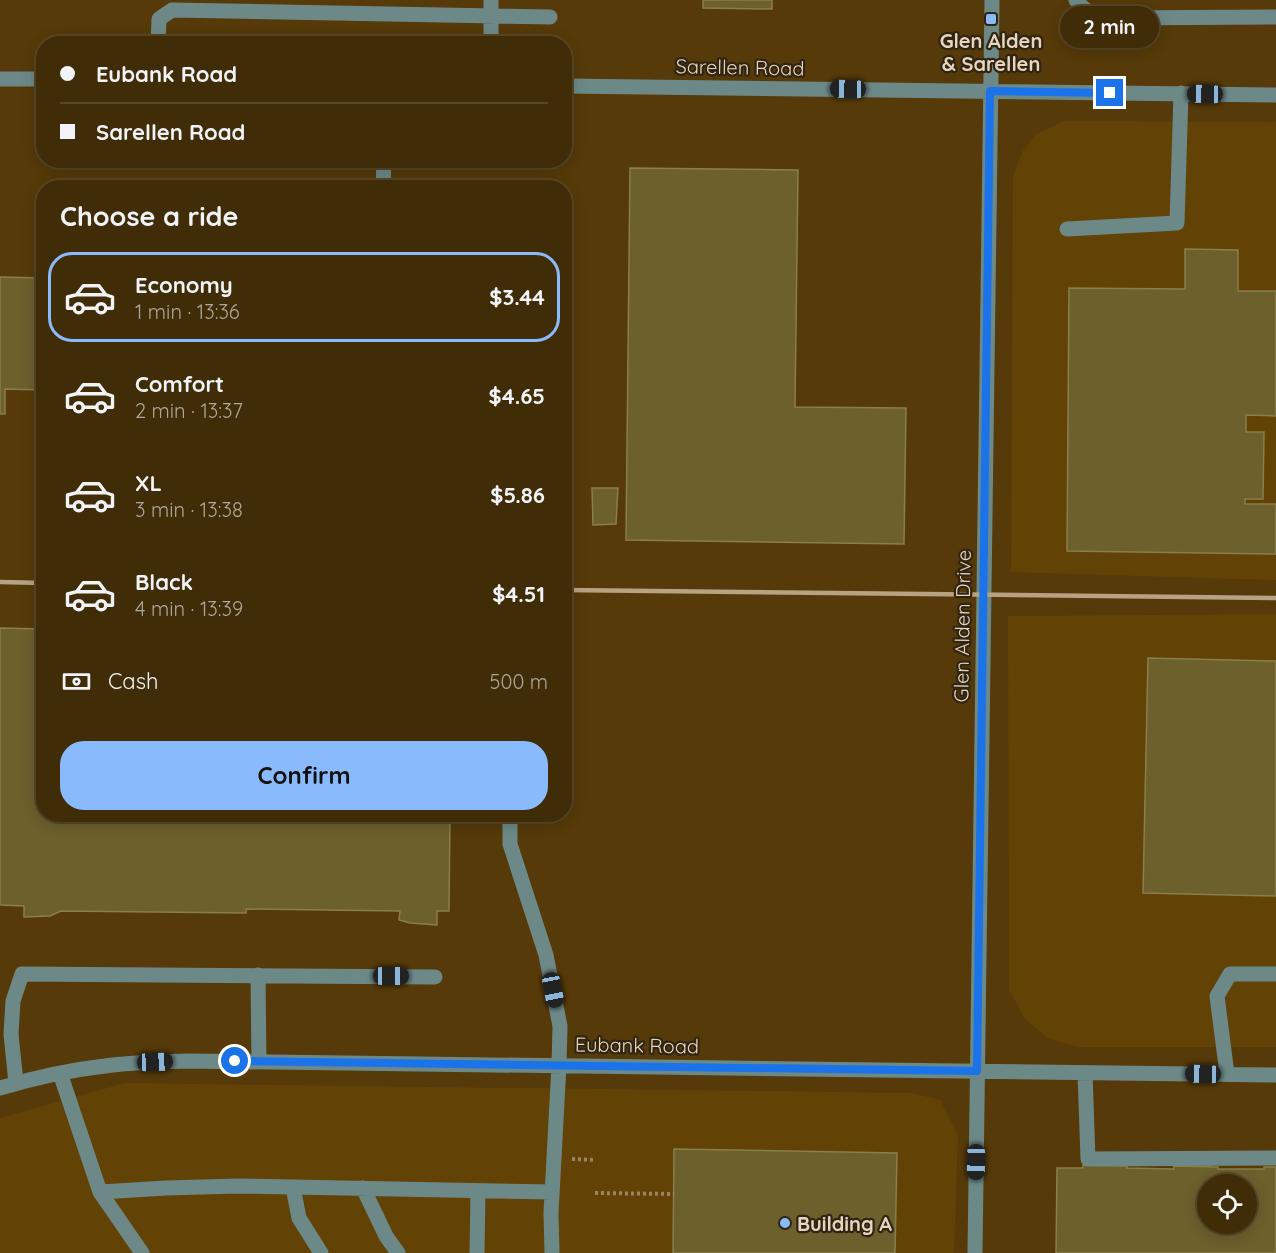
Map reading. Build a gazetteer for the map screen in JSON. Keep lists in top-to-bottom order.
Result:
{
  "streets": {
    "street": ["Sarellen Road", "Glen Alden Drive", "Eubank Road"]
  },
  "crossings": [
    ["Sarellen Road", "Glen Alden Drive"],
    ["Glen Alden Drive", "Eubank Road"]
  ],
  "places": {
    "transit": ["Glen Alden & Sarellen"],
    "other": ["Building A"]
  },
  "page": {
    "bubble": "2 min",
    "banner": ["Eubank Road", "Sarellen Road"],
    "heading": "Choose a ride",
    "list": [
      {
        "name": "Economy",
        "note": "1 min · 13:36",
        "value": "$3.44"
      },
      {
        "name": "Comfort",
        "note": "2 min · 13:37",
        "value": "$4.65"
      },
      {
        "name": "XL",
        "note": "3 min · 13:38",
        "value": "$5.86"
      },
      {
        "name": "Black",
        "note": "4 min · 13:39",
        "value": "$4.51"
      }
    ],
    "pay": ["Cash", "500 m"],
    "buttons": "Confirm"
  }
}
